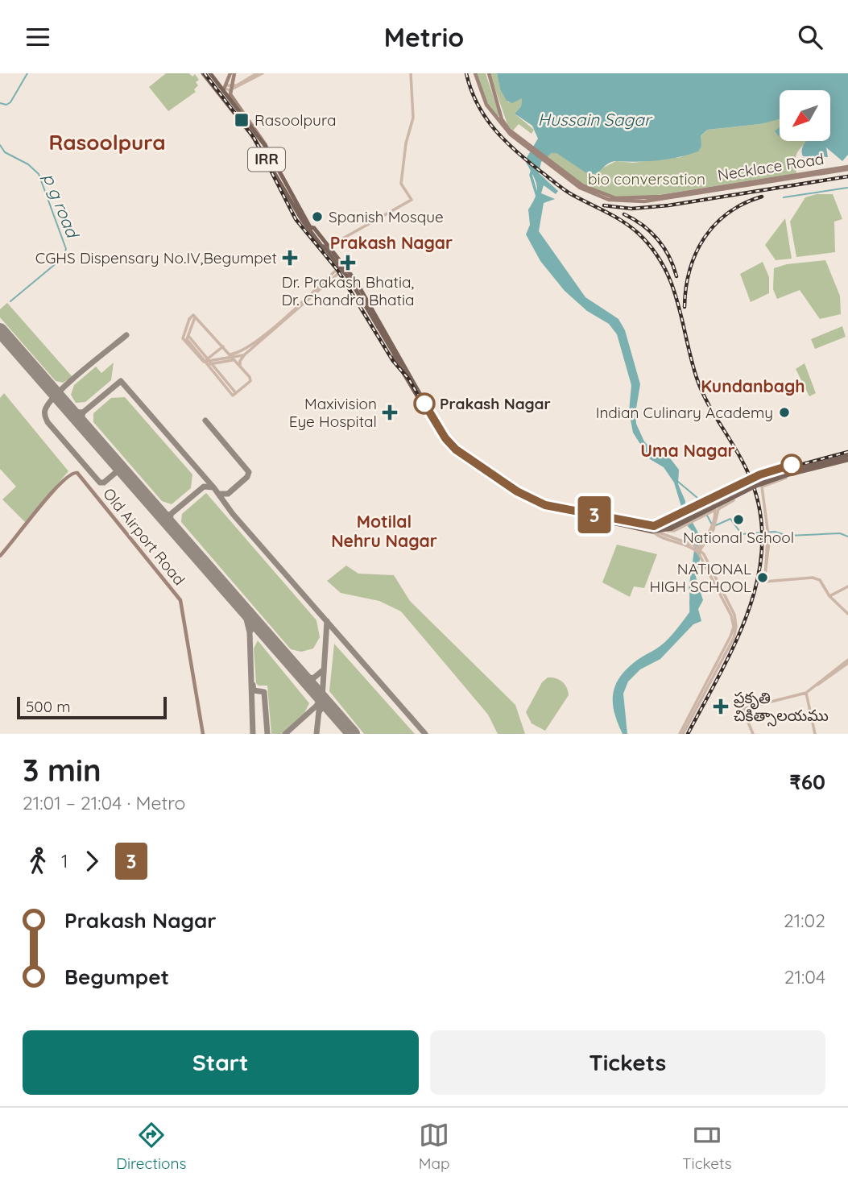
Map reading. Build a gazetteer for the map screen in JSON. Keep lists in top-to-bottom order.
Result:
{
  "streets": {
    "main road": ["IRR", "Necklace Road", "Old Airport Road"]
  },
  "districts": [
    "Rasoolpura",
    "Prakash Nagar",
    "Kundanbagh",
    "Uma Nagar",
    "Motilal Nehru Nagar"
  ],
  "water": ["Hussain Sagar", "p g road"],
  "parks": ["bio conversation"],
  "places": {
    "transit": ["Rasoolpura"],
    "other": [
      "Spanish Mosque",
      "Prakash Nagar",
      "Indian Culinary Academy",
      "National School",
      "NATIONAL HIGH SCHOOL"
    ],
    "health": [
      "CGHS Dispensary No.IV,Begumpet",
      "Dr. Prakash Bhatia, Dr. Chandra Bhatia",
      "Maxivision Eye Hospital",
      "ప్రకృతి చికిత్సాలయము"
    ]
  },
  "lines": ["metro line 3"],
  "scale_bar": "500 m",
  "north": "bottom left",
  "page": {
    "header": "Metrio",
    "on_map": "3",
    "scale": "500 m",
    "heading": ["3 min", "21:01 – 21:04 · Metro", "₹60"],
    "legs": ["1", "3"],
    "list": [
      {
        "name": "Prakash Nagar",
        "value": "21:02"
      },
      {
        "name": "Begumpet",
        "value": "21:04"
      }
    ],
    "buttons": ["Start", "Tickets"],
    "tabs": ["Directions", "Map", "Tickets"]
  }
}
